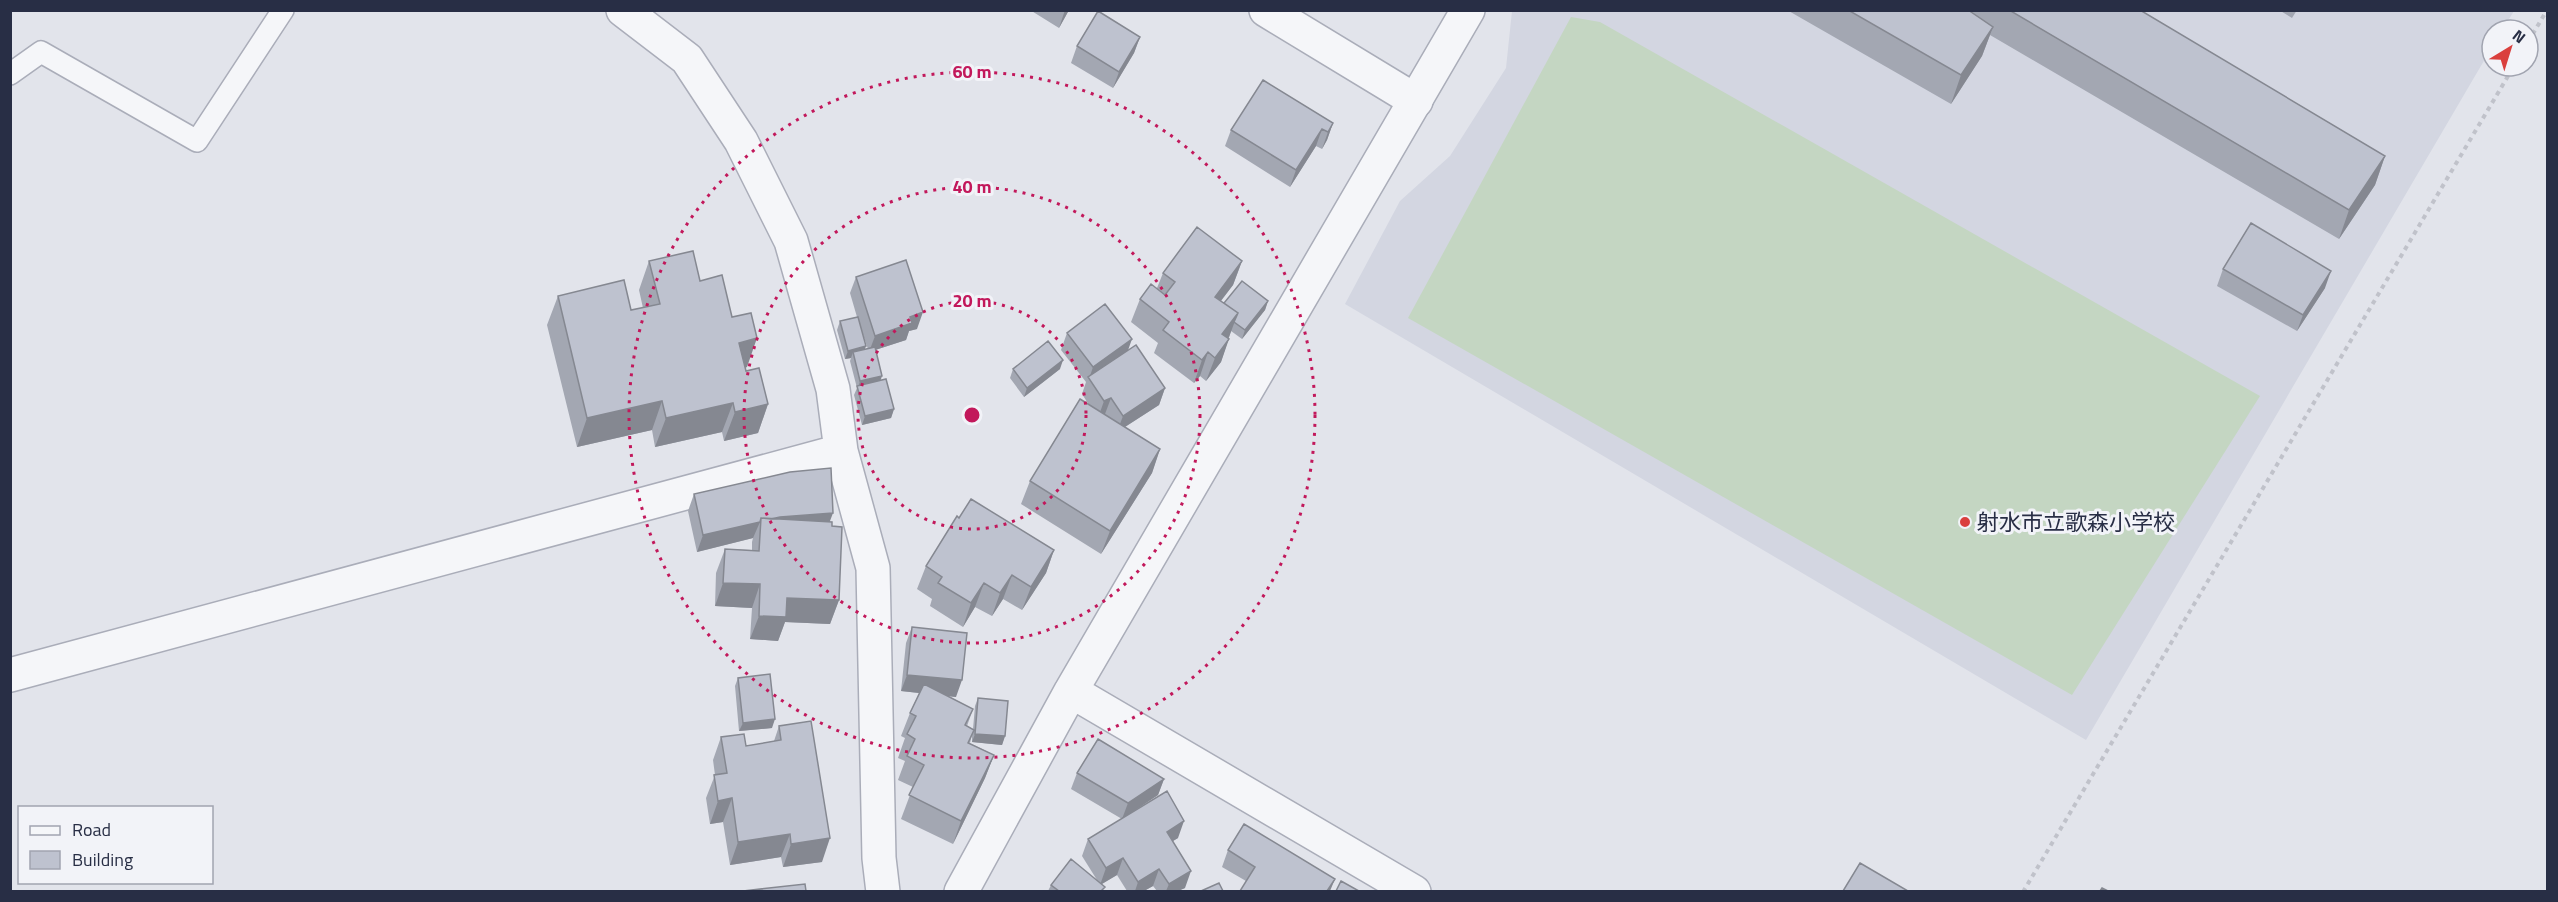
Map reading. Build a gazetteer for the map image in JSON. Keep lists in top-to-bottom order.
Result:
{
  "places": ["射水市立歌森小学校"],
  "legend": ["Road", "Building"],
  "north": "top right",
  "rings": ["60 m", "40 m", "20 m"]
}
